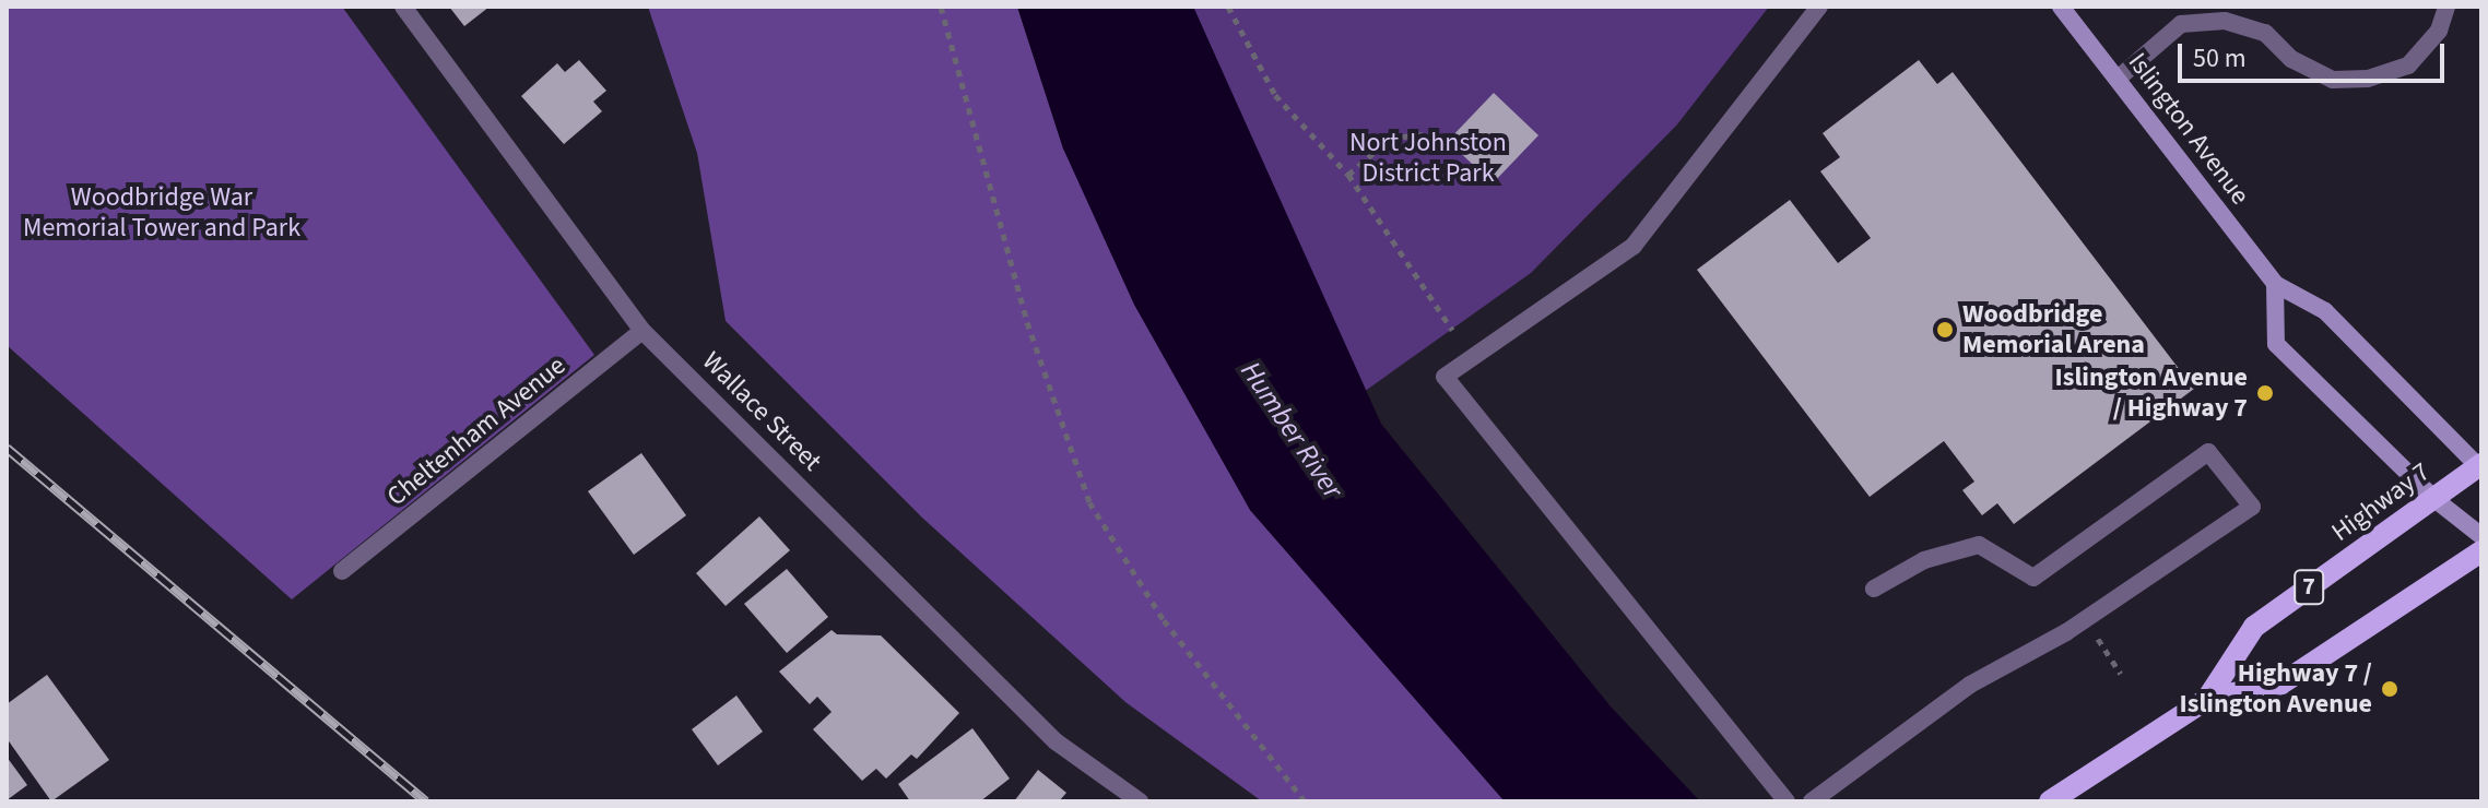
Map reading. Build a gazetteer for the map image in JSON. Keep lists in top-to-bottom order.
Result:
{
  "streets": {
    "main road": ["Islington Avenue", "Highway 7", "7"],
    "street": ["Wallace Street", "Cheltenham Avenue"]
  },
  "crossings": [
    ["Islington Avenue", "Highway 7"],
    ["Wallace Street", "Cheltenham Avenue"]
  ],
  "water": ["Humber River"],
  "parks": ["Nort Johnston District Park", "Woodbridge War Memorial Tower and Park"],
  "places": ["Woodbridge Memorial Arena", "Islington Avenue / Highway 7", "Highway 7 / Islington Avenue"],
  "scale_bar": "50 m"
}
